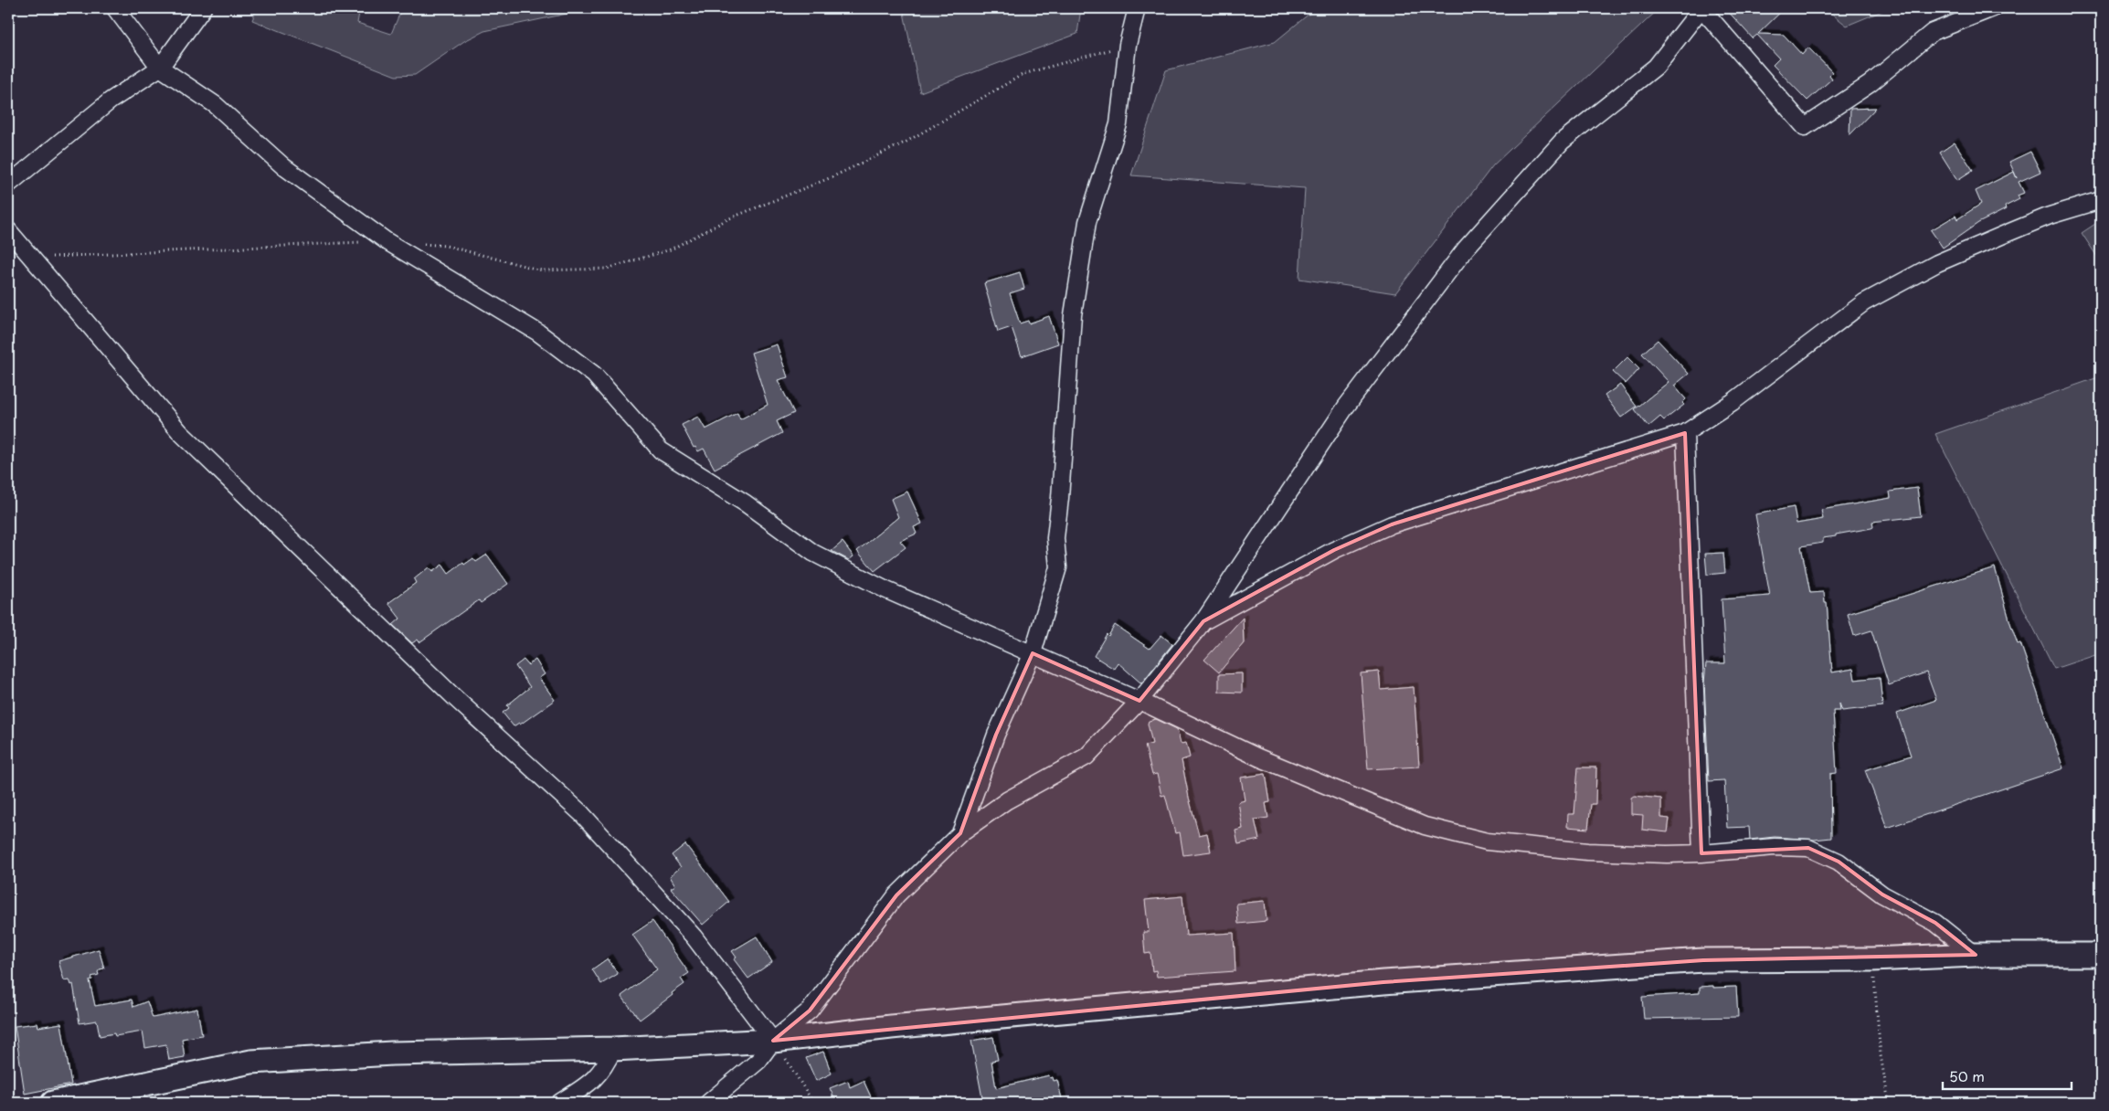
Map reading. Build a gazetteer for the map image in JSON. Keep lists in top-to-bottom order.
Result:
{
  "scale_bar": "50 m"
}
